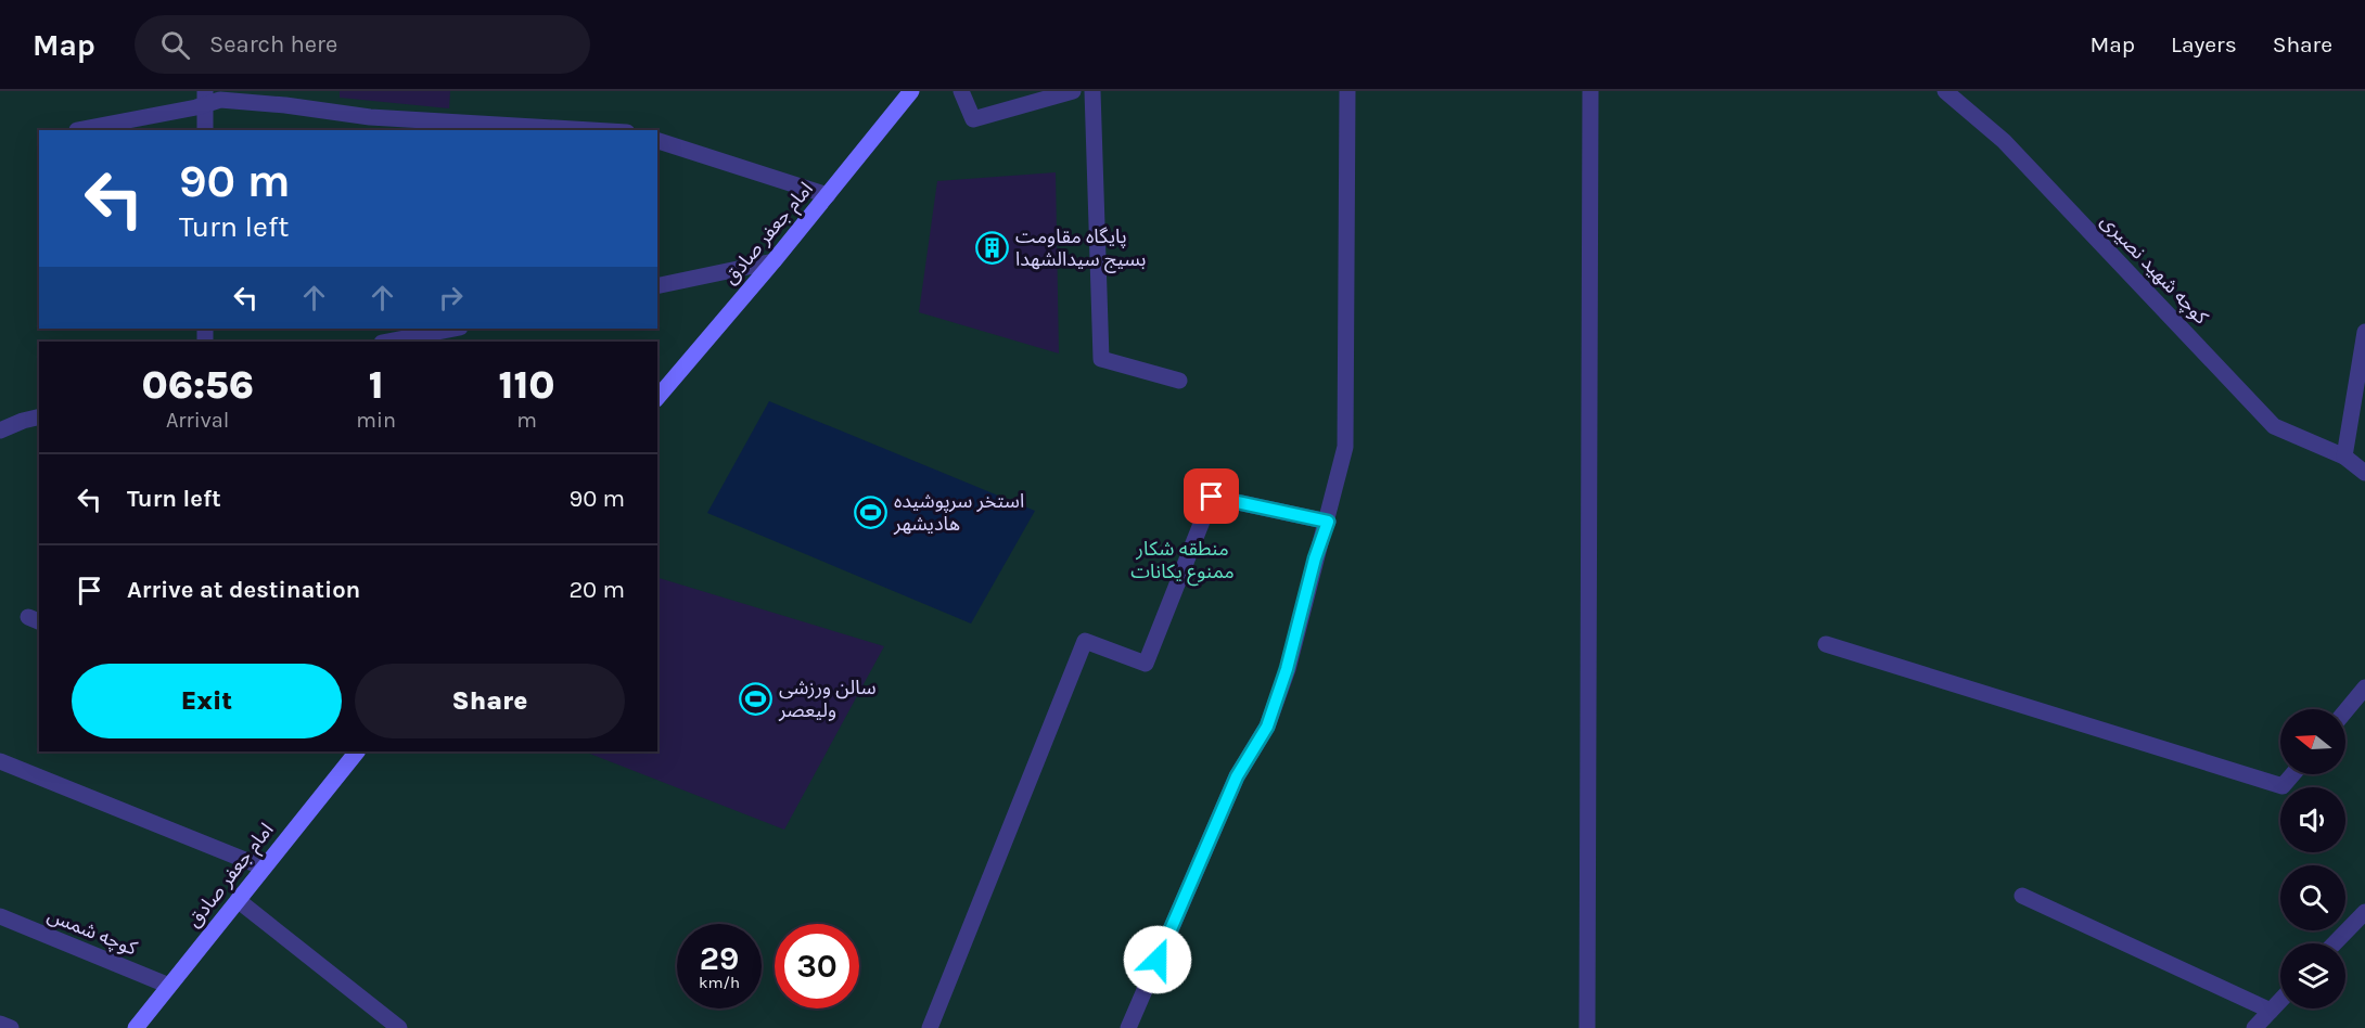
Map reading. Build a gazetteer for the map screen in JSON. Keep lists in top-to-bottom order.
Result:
{
  "streets": {
    "main road": ["امام جعفر صادق"],
    "street": ["کوچه شهید نصیری", "کوچه شمس"]
  },
  "crossings": [
    ["امام جعفر صادق", "کوچه شمس"]
  ],
  "parks": ["منطقه شکار ممنوع یکانات"],
  "places": {
    "building": ["پایگاه مقاومت بسیج سیدالشهدا"],
    "sports": ["استخر سرپوشیده هادیشهر", "سالن ورزشی ولیعصر"]
  },
  "north": "left",
  "page": {
    "header": "Map",
    "search": "Search here",
    "nav": ["Map", "Layers", "Share"],
    "turn": ["90 m", "Turn left"],
    "eta": [
      "06:56",
      "Arrival",
      "1",
      "min",
      "110",
      "m"
    ],
    "list": [
      {
        "name": "Turn left",
        "value": "90 m"
      },
      {
        "name": "Arrive at destination",
        "value": "20 m"
      }
    ],
    "buttons": ["Exit", "Share"],
    "speed": "29 km/h",
    "limit": "30"
  }
}
